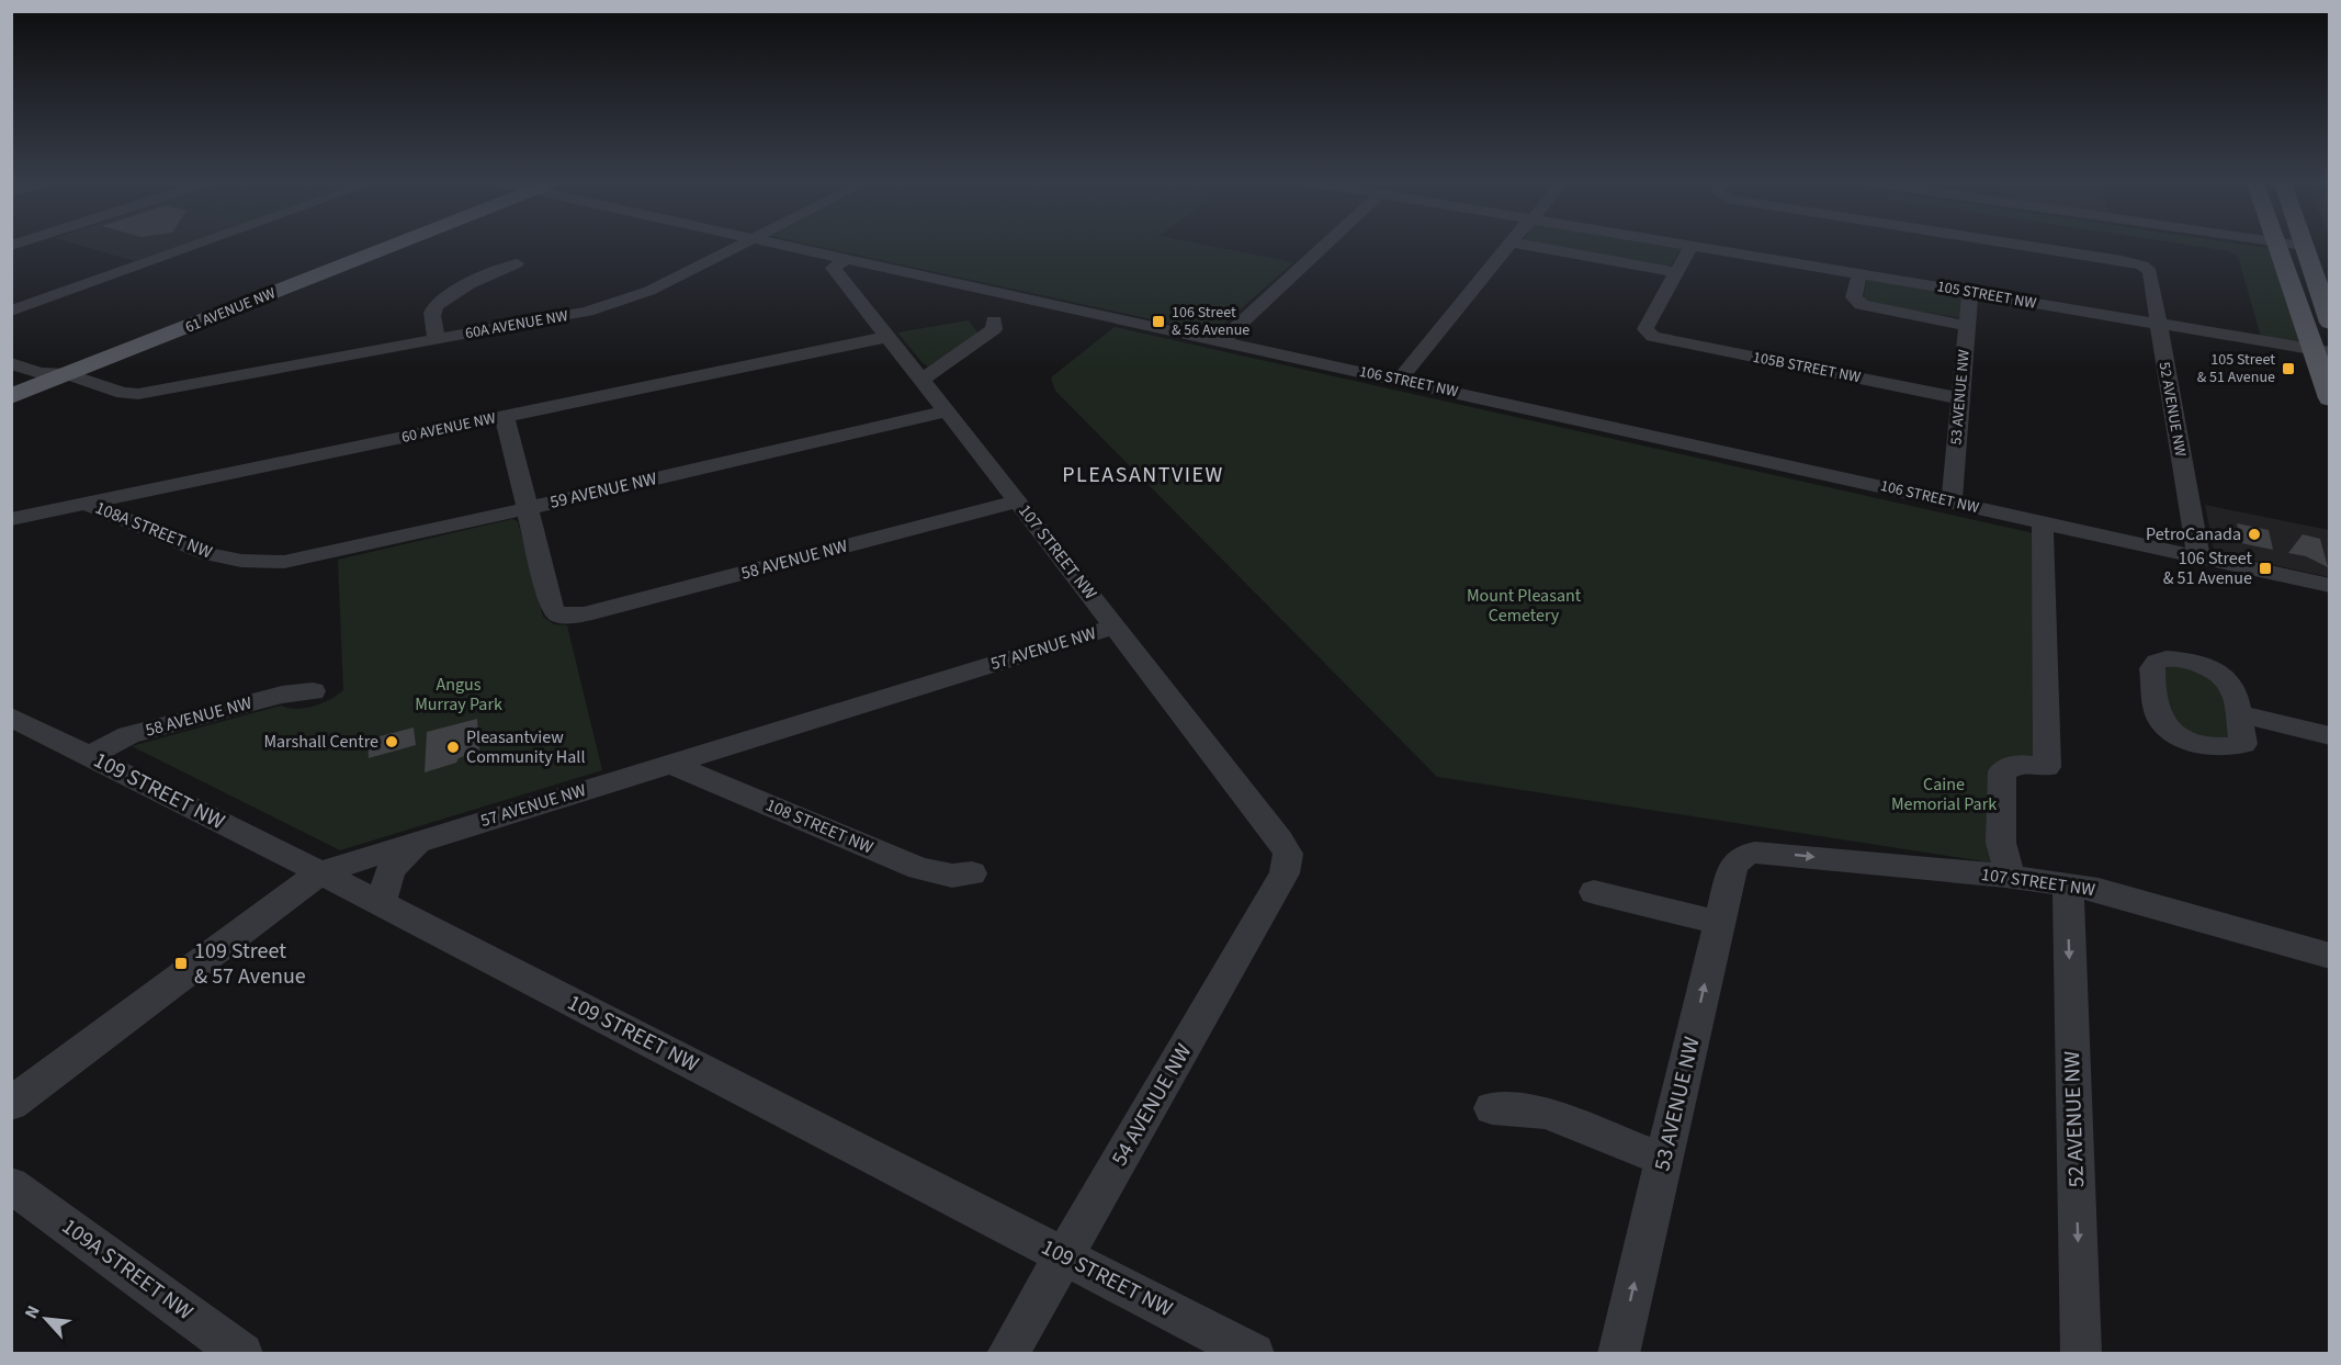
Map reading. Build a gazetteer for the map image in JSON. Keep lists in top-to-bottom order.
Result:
{
  "streets": {
    "main road": ["61 AVENUE NW"],
    "street": [
      "105 STREET NW",
      "60A AVENUE NW",
      "105B STREET NW",
      "106 STREET NW",
      "53 AVENUE NW",
      "52 AVENUE NW",
      "60 AVENUE NW",
      "59 AVENUE NW",
      "108A STREET NW",
      "107 STREET NW",
      "58 AVENUE NW",
      "57 AVENUE NW",
      "109 STREET NW",
      "108 STREET NW",
      "54 AVENUE NW",
      "109A STREET NW"
    ]
  },
  "crossings": [
    ["105 STREET NW", "53 AVENUE NW"],
    ["105 STREET NW", "52 AVENUE NW"],
    ["61 AVENUE NW", "60A AVENUE NW"],
    ["105B STREET NW", "53 AVENUE NW"],
    ["106 STREET NW", "53 AVENUE NW"],
    ["106 STREET NW", "52 AVENUE NW"],
    ["106 STREET NW", "107 STREET NW"],
    ["53 AVENUE NW", "107 STREET NW"],
    ["52 AVENUE NW", "107 STREET NW"],
    ["60 AVENUE NW", "108A STREET NW"],
    ["60 AVENUE NW", "107 STREET NW"],
    ["59 AVENUE NW", "108A STREET NW"],
    ["59 AVENUE NW", "107 STREET NW"],
    ["59 AVENUE NW", "58 AVENUE NW"],
    ["107 STREET NW", "58 AVENUE NW"],
    ["107 STREET NW", "57 AVENUE NW"],
    ["107 STREET NW", "54 AVENUE NW"],
    ["58 AVENUE NW", "109 STREET NW"],
    ["57 AVENUE NW", "109 STREET NW"],
    ["57 AVENUE NW", "108 STREET NW"],
    ["109 STREET NW", "54 AVENUE NW"]
  ],
  "one_way": ["53 AVENUE NW", "52 AVENUE NW"],
  "districts": ["PLEASANTVIEW"],
  "parks": ["Mount Pleasant Cemetery", "Angus Murray Park", "Caine Memorial Park"],
  "places": {
    "transit": [
      "106 Street & 56 Avenue",
      "105 Street & 51 Avenue",
      "106 Street & 51 Avenue",
      "109 Street & 57 Avenue"
    ],
    "other": ["PetroCanada", "Marshall Centre", "Pleasantview Community Hall"]
  },
  "north": "top left"
}
